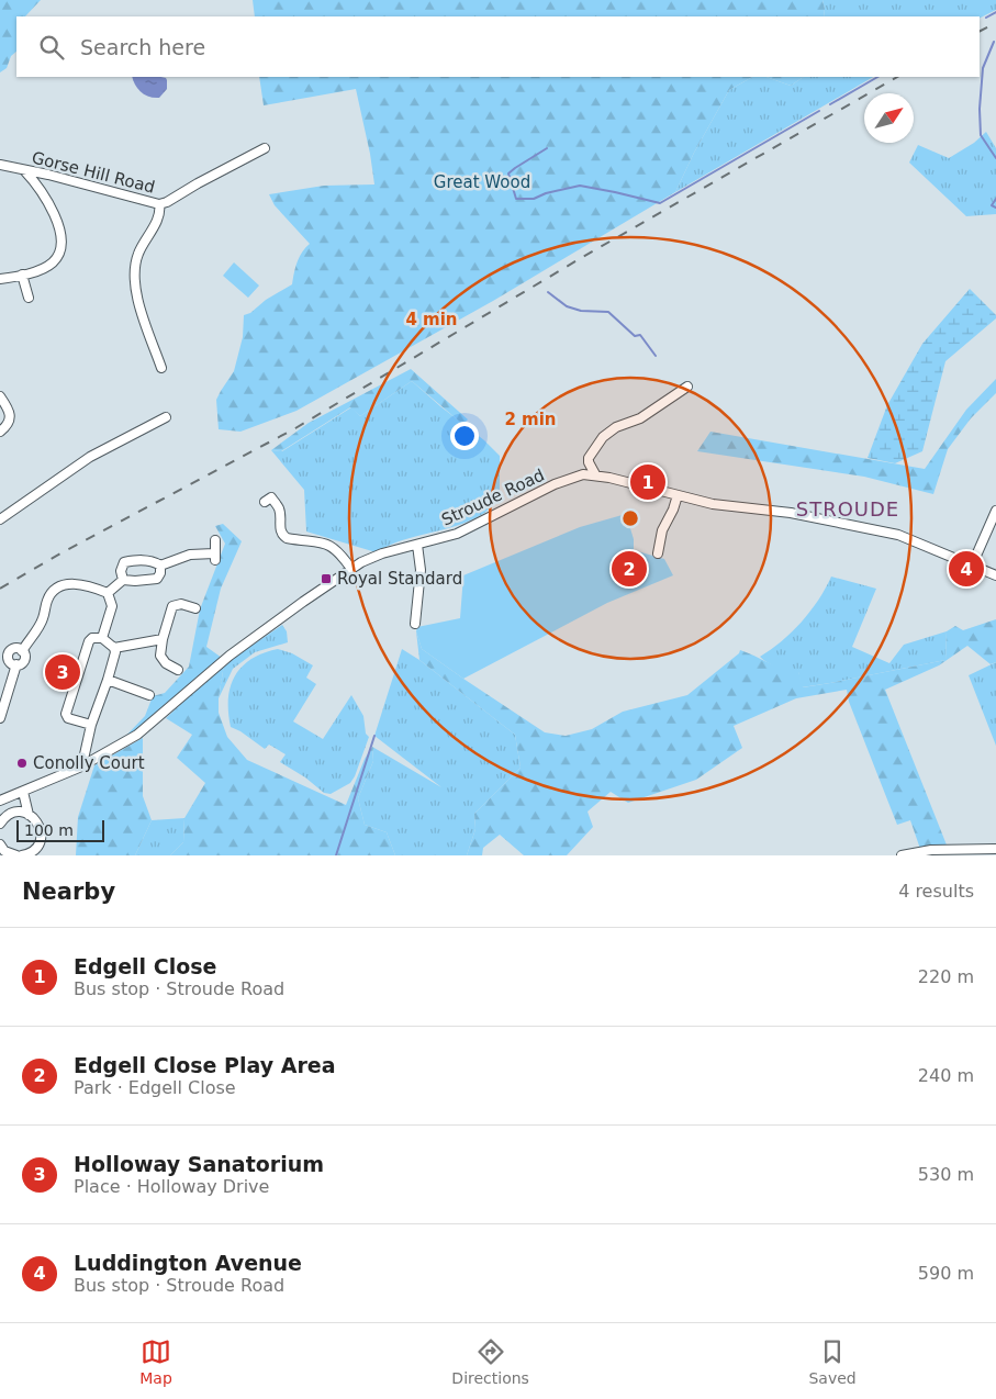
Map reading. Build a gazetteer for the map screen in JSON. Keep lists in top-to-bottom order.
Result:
{
  "streets": {
    "street": ["Gorse Hill Road", "Stroude Road"]
  },
  "districts": ["STROUDE"],
  "parks": ["Great Wood"],
  "places": {
    "transit": ["Royal Standard"],
    "other": ["Conolly Court"]
  },
  "scale_bar": "100 m",
  "north": "top right",
  "page": {
    "search": "Search here",
    "pins": [
      "1",
      "2",
      "4",
      "3"
    ],
    "scale": "100 m",
    "heading": ["Nearby", "4 results"],
    "list": [
      {
        "mark": "1",
        "name": "Edgell Close",
        "note": "Bus stop · Stroude Road",
        "value": "220 m"
      },
      {
        "mark": "2",
        "name": "Edgell Close Play Area",
        "note": "Park · Edgell Close",
        "value": "240 m"
      },
      {
        "mark": "3",
        "name": "Holloway Sanatorium",
        "note": "Place · Holloway Drive",
        "value": "530 m"
      },
      {
        "mark": "4",
        "name": "Luddington Avenue",
        "note": "Bus stop · Stroude Road",
        "value": "590 m"
      }
    ],
    "nav": ["Map", "Directions", "Saved"]
  },
  "rings": ["4 min", "2 min"]
}
